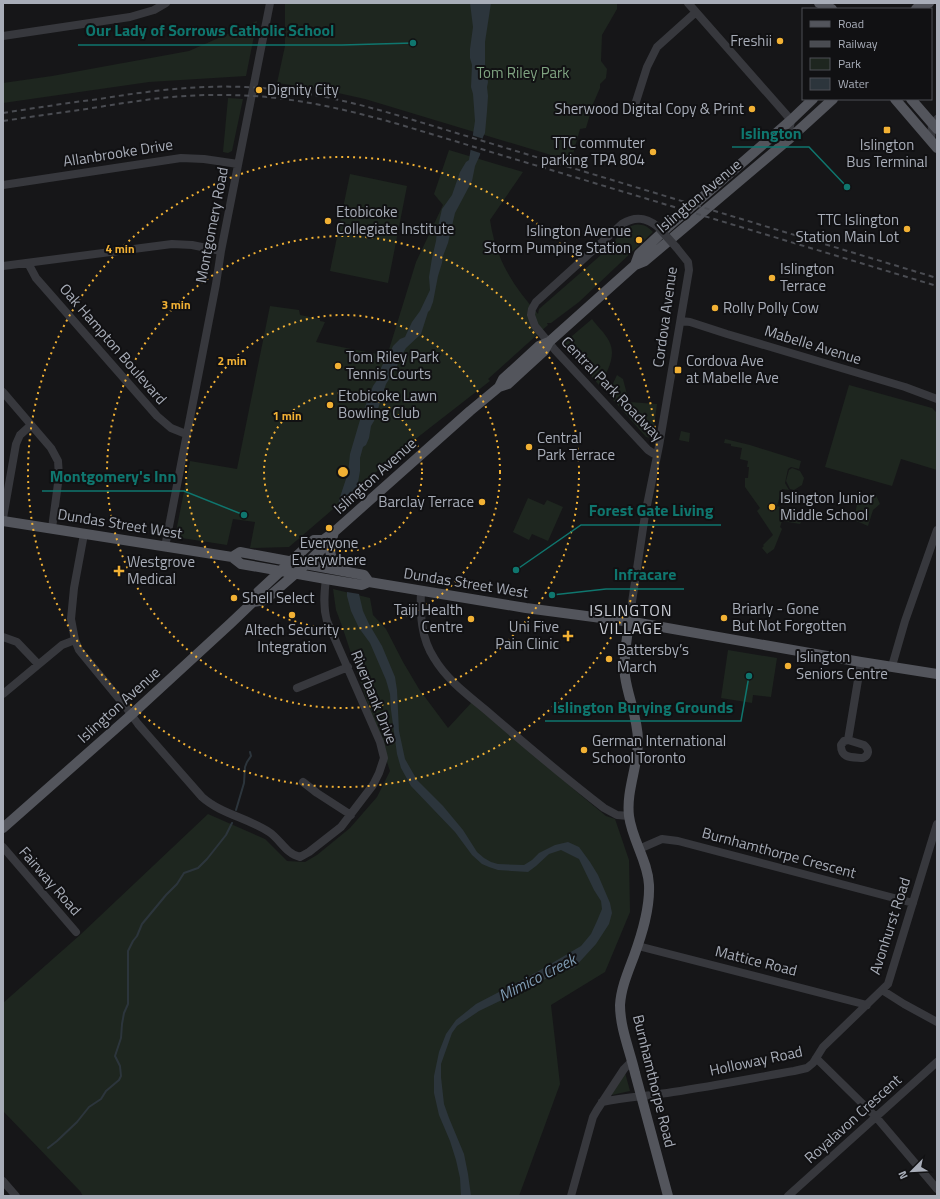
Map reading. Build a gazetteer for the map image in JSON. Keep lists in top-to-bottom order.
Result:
{
  "streets": {
    "main road": ["Islington Avenue", "Dundas Street West", "Burnhamthorpe Road"],
    "street": [
      "Allanbrooke Drive",
      "Montgomery Road",
      "Cordova Avenue",
      "Oak Hampton Boulevard",
      "Mabelle Avenue",
      "Central Park Roadway",
      "Riverbank Drive",
      "Burnhamthorpe Crescent",
      "Fairway Road",
      "Avonhurst Road",
      "Mattice Road",
      "Holloway Road",
      "Royalavon Crescent"
    ]
  },
  "crossings": [
    ["Allanbrooke Drive", "Montgomery Road"],
    ["Islington Avenue", "Cordova Avenue"],
    ["Islington Avenue", "Central Park Roadway"],
    ["Islington Avenue", "Dundas Street West"],
    ["Islington Avenue", "Riverbank Drive"],
    ["Montgomery Road", "Oak Hampton Boulevard"],
    ["Montgomery Road", "Dundas Street West"],
    ["Cordova Avenue", "Mabelle Avenue"],
    ["Cordova Avenue", "Central Park Roadway"],
    ["Cordova Avenue", "Dundas Street West"],
    ["Cordova Avenue", "Burnhamthorpe Road"],
    ["Dundas Street West", "Riverbank Drive"],
    ["Dundas Street West", "Burnhamthorpe Road"],
    ["Burnhamthorpe Crescent", "Avonhurst Road"],
    ["Burnhamthorpe Crescent", "Burnhamthorpe Road"],
    ["Avonhurst Road", "Mattice Road"],
    ["Avonhurst Road", "Holloway Road"],
    ["Mattice Road", "Burnhamthorpe Road"],
    ["Holloway Road", "Burnhamthorpe Road"],
    ["Holloway Road", "Royalavon Crescent"]
  ],
  "districts": ["ISLINGTON VILLAGE"],
  "water": ["Mimico Creek"],
  "parks": ["Tom Riley Park"],
  "places": {
    "other": [
      "Freshii",
      "Our Lady of Sorrows Catholic School",
      "Dignity City",
      "Sherwood Digital Copy & Print",
      "TTC commuter parking TPA 804",
      "Islington",
      "Etobicoke Collegiate Institute",
      "TTC Islington Station Main Lot",
      "Islington Avenue Storm Pumping Station",
      "Islington Terrace",
      "Rolly Polly Cow",
      "Tom Riley Park Tennis Courts",
      "Etobicoke Lawn Bowling Club",
      "Central Park Terrace",
      "Barclay Terrace",
      "Islington Junior Middle School",
      "Montgomery's Inn",
      "Everyone Everywhere",
      "Forest Gate Living",
      "Infracare",
      "Shell Select",
      "Altech Security Integration",
      "Briarly - Gone But Not Forgotten",
      "Taiji Health Centre",
      "Battersby’s March",
      "Islington Seniors Centre",
      "Islington Burying Grounds",
      "German International School Toronto"
    ],
    "transit": ["Islington Bus Terminal", "Cordova Ave at Mabelle Ave"],
    "health": ["Westgrove Medical", "Uni Five Pain Clinic"]
  },
  "legend": [
    "Road",
    "Railway",
    "Park",
    "Water"
  ],
  "north": "bottom left",
  "rings": [
    "4 min",
    "3 min",
    "2 min",
    "1 min"
  ]
}
